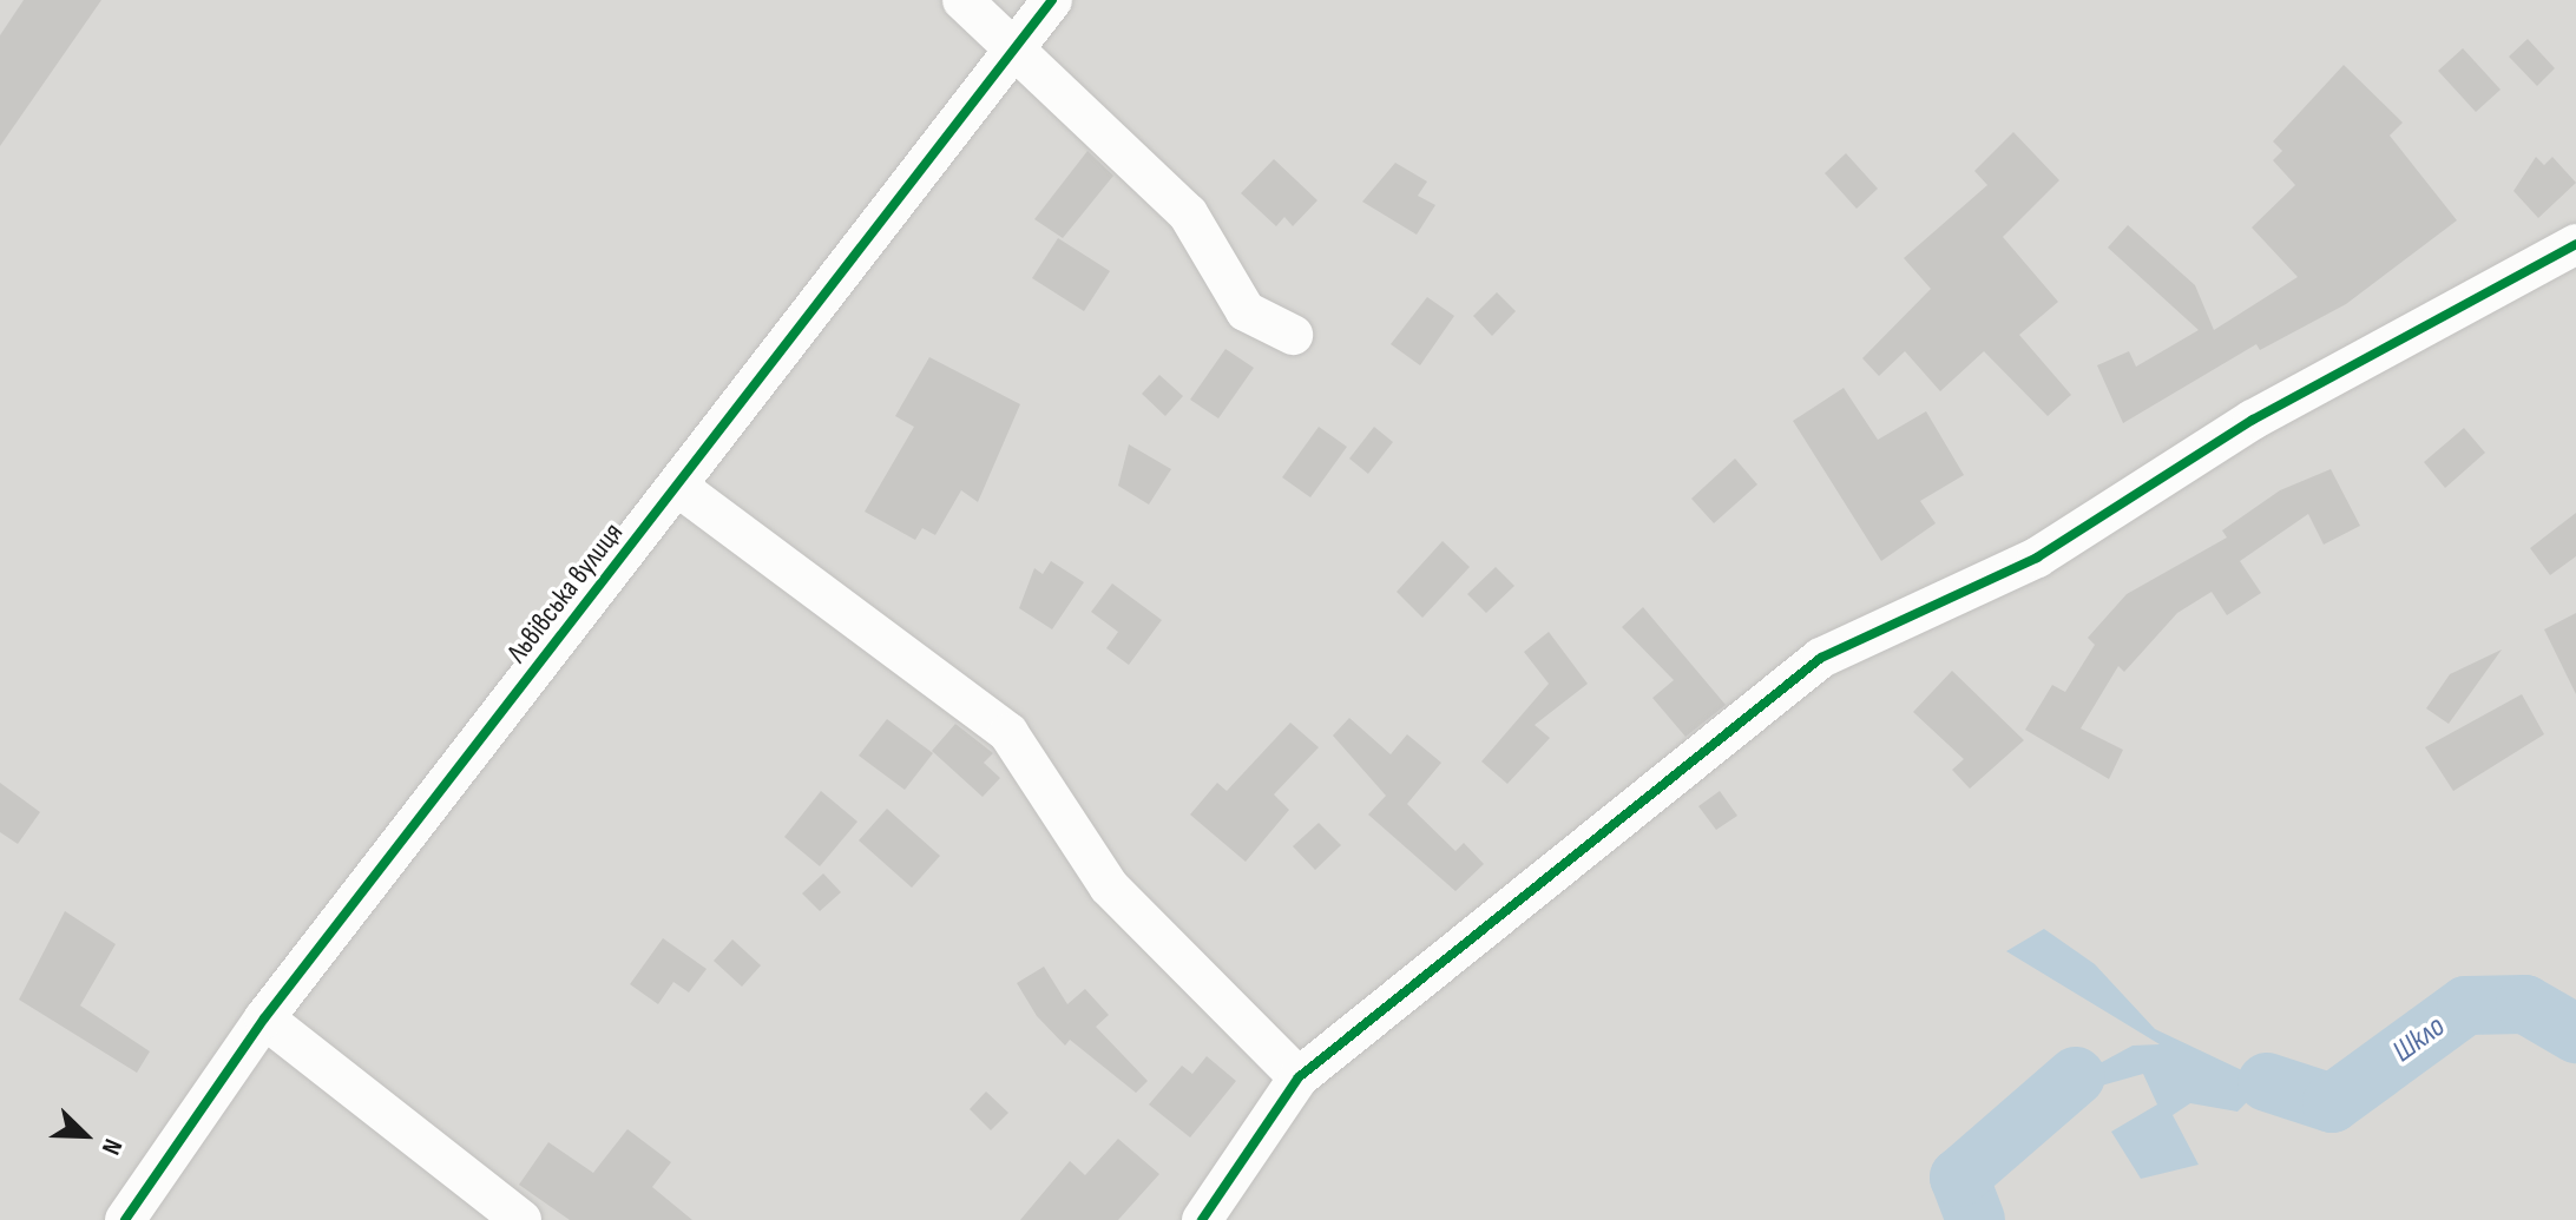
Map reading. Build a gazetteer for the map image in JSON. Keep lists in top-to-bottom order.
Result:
{
  "streets": {
    "street": ["Львівська вулиця"]
  },
  "water": ["Шкло"],
  "north": "bottom right"
}
